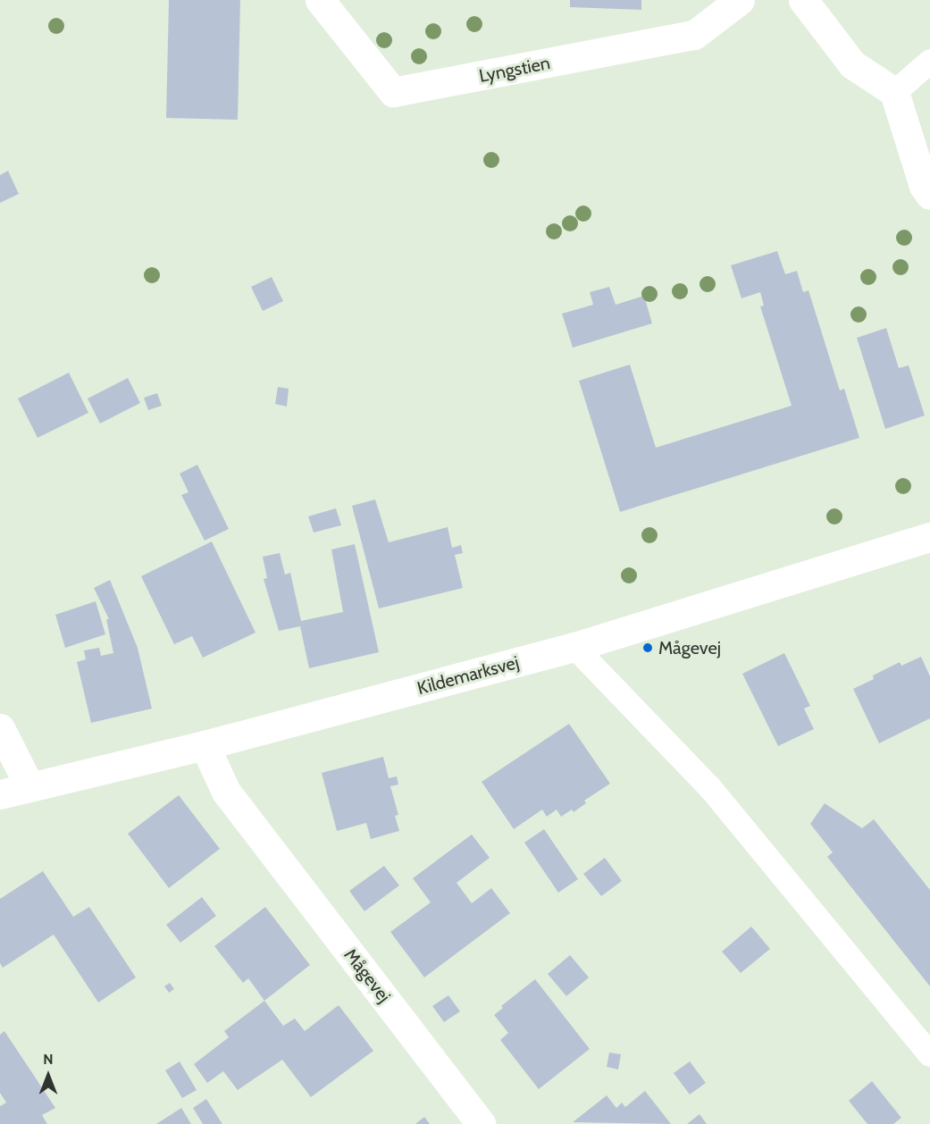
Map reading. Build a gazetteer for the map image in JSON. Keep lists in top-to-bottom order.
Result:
{
  "streets": {
    "street": ["Lyngstien", "Kildemarksvej", "Mågevej"]
  },
  "crossings": [
    ["Kildemarksvej", "Mågevej"]
  ],
  "places": ["Mågevej"],
  "north": "top"
}
